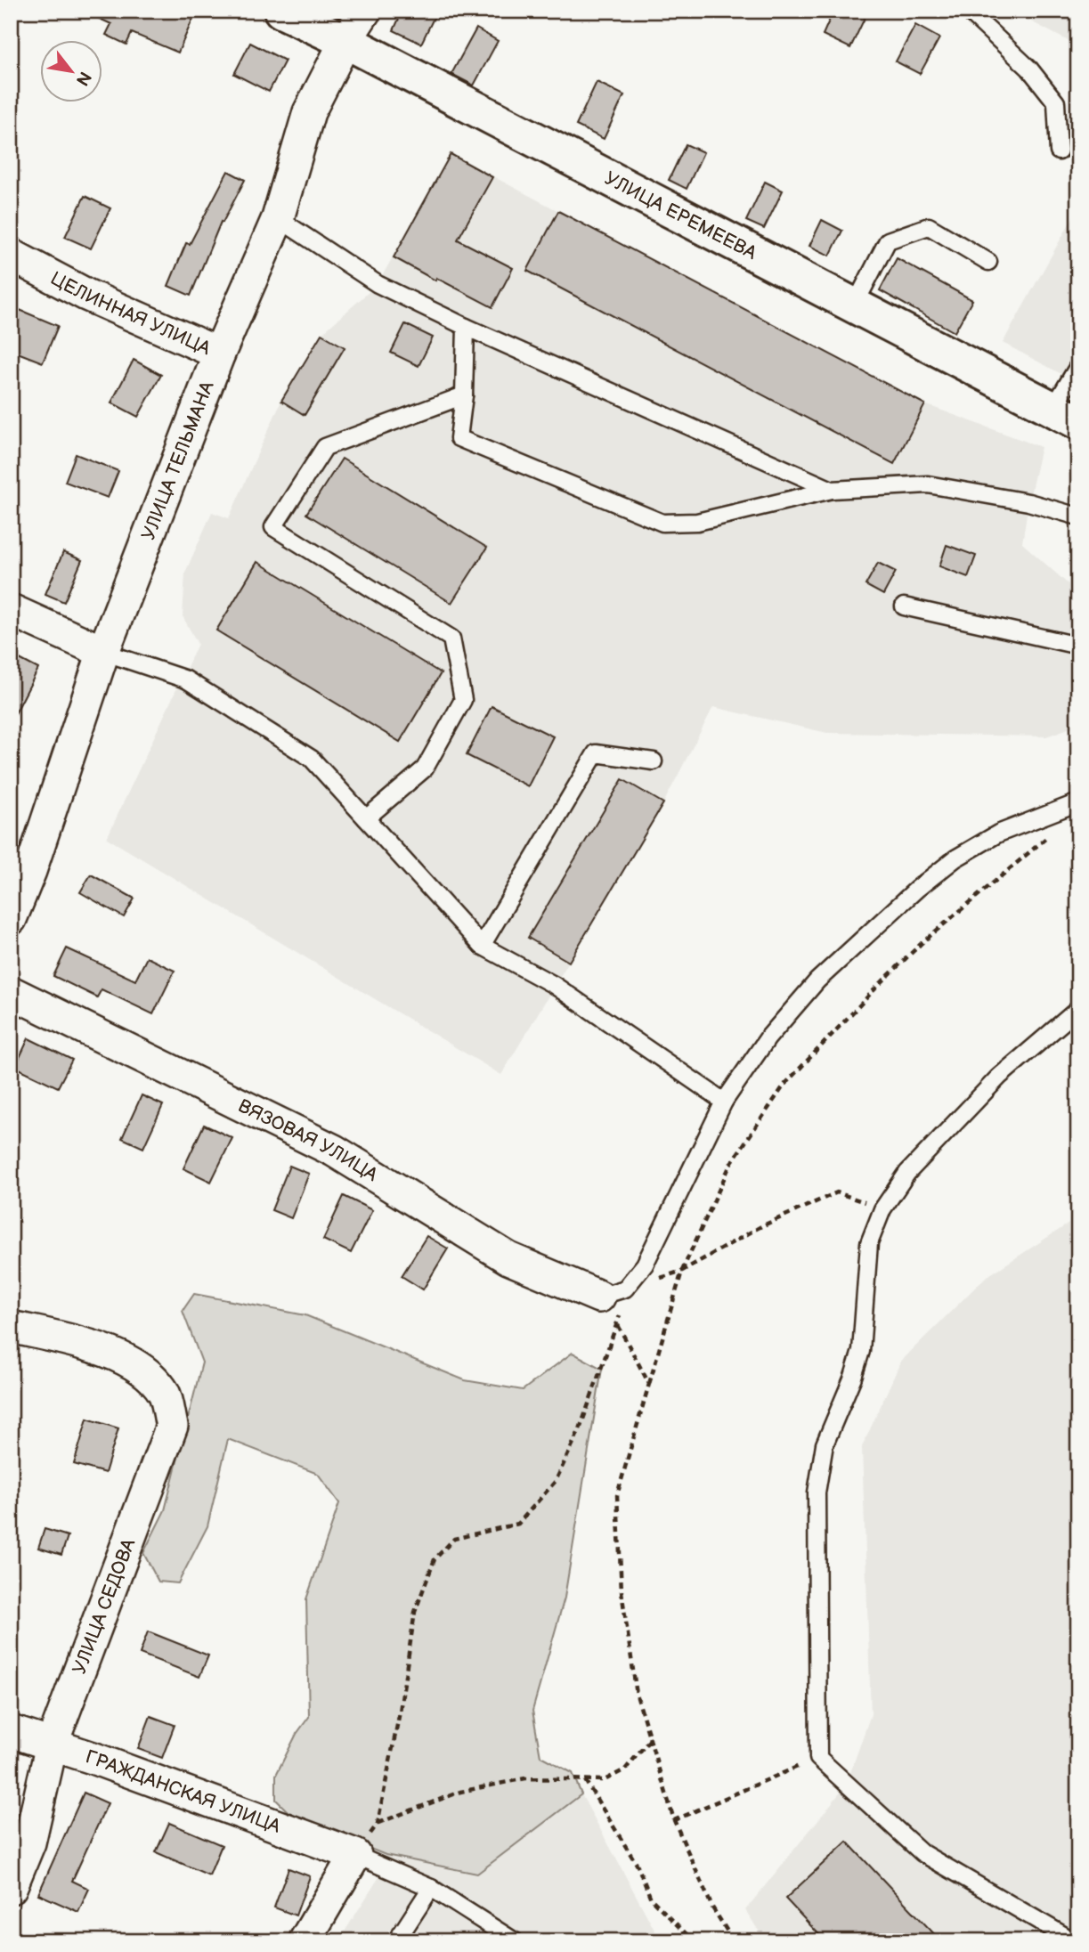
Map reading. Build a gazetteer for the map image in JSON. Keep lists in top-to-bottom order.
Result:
{
  "streets": {
    "street": [
      "УЛИЦА ЕРЕМЕЕВА",
      "ЦЕЛИННАЯ УЛИЦА",
      "УЛИЦА ТЕЛЬМАНА",
      "ВЯЗОВАЯ УЛИЦА",
      "УЛИЦА СЕДОВА",
      "ГРАЖДАНСКАЯ УЛИЦА"
    ]
  },
  "crossings": [
    ["УЛИЦА ЕРЕМЕЕВА", "УЛИЦА ТЕЛЬМАНА"],
    ["ЦЕЛИННАЯ УЛИЦА", "УЛИЦА ТЕЛЬМАНА"],
    ["УЛИЦА СЕДОВА", "ГРАЖДАНСКАЯ УЛИЦА"]
  ],
  "north": "bottom right"
}
